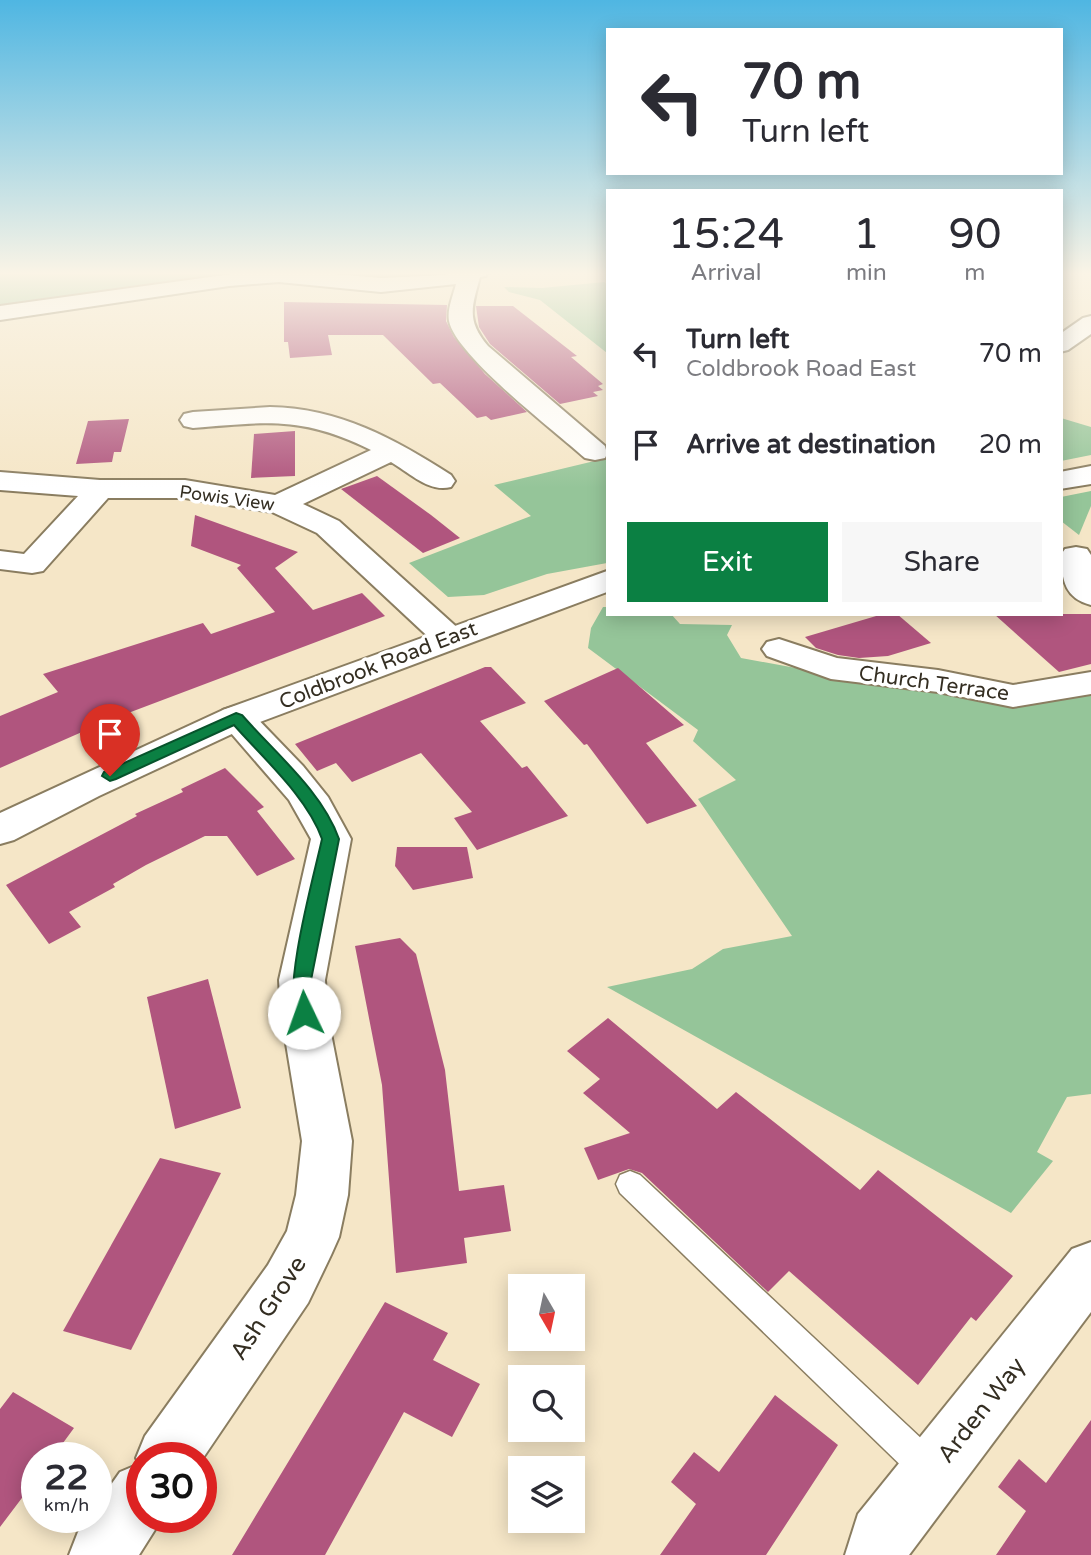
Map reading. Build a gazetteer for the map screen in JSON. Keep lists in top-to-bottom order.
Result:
{
  "streets": {
    "street": [
      "Powis View",
      "Coldbrook Road East",
      "Church Terrace",
      "Ash Grove",
      "Arden Way"
    ]
  },
  "crossings": [
    ["Powis View", "Coldbrook Road East"],
    ["Coldbrook Road East", "Ash Grove"]
  ],
  "north": "bottom",
  "page": {
    "turn": ["70 m", "Turn left"],
    "eta": [
      "15:24",
      "Arrival",
      "1",
      "min",
      "90",
      "m"
    ],
    "list": [
      {
        "name": "Turn left",
        "note": "Coldbrook Road East",
        "value": "70 m"
      },
      {
        "name": "Arrive at destination",
        "value": "20 m"
      }
    ],
    "buttons": ["Exit", "Share"],
    "speed": "22 km/h",
    "limit": "30"
  }
}
